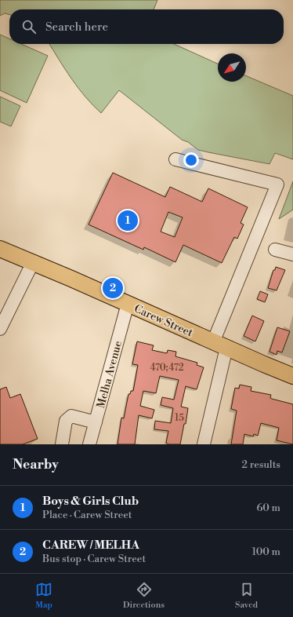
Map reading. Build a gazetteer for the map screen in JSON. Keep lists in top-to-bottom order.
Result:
{
  "streets": {
    "main road": ["Carew Street"],
    "street": ["Melha Avenue"]
  },
  "crossings": [
    ["Carew Street", "Melha Avenue"]
  ],
  "house_numbers": ["470;472", "15"],
  "north": "bottom left",
  "page": {
    "search": "Search here",
    "pins": ["1", "2"],
    "heading": ["Nearby", "2 results"],
    "list": [
      {
        "mark": "1",
        "name": "Boys & Girls Club",
        "note": "Place · Carew Street",
        "value": "60 m"
      },
      {
        "mark": "2",
        "name": "CAREW / MELHA",
        "note": "Bus stop · Carew Street",
        "value": "100 m"
      }
    ],
    "nav": ["Map", "Directions", "Saved"]
  }
}
